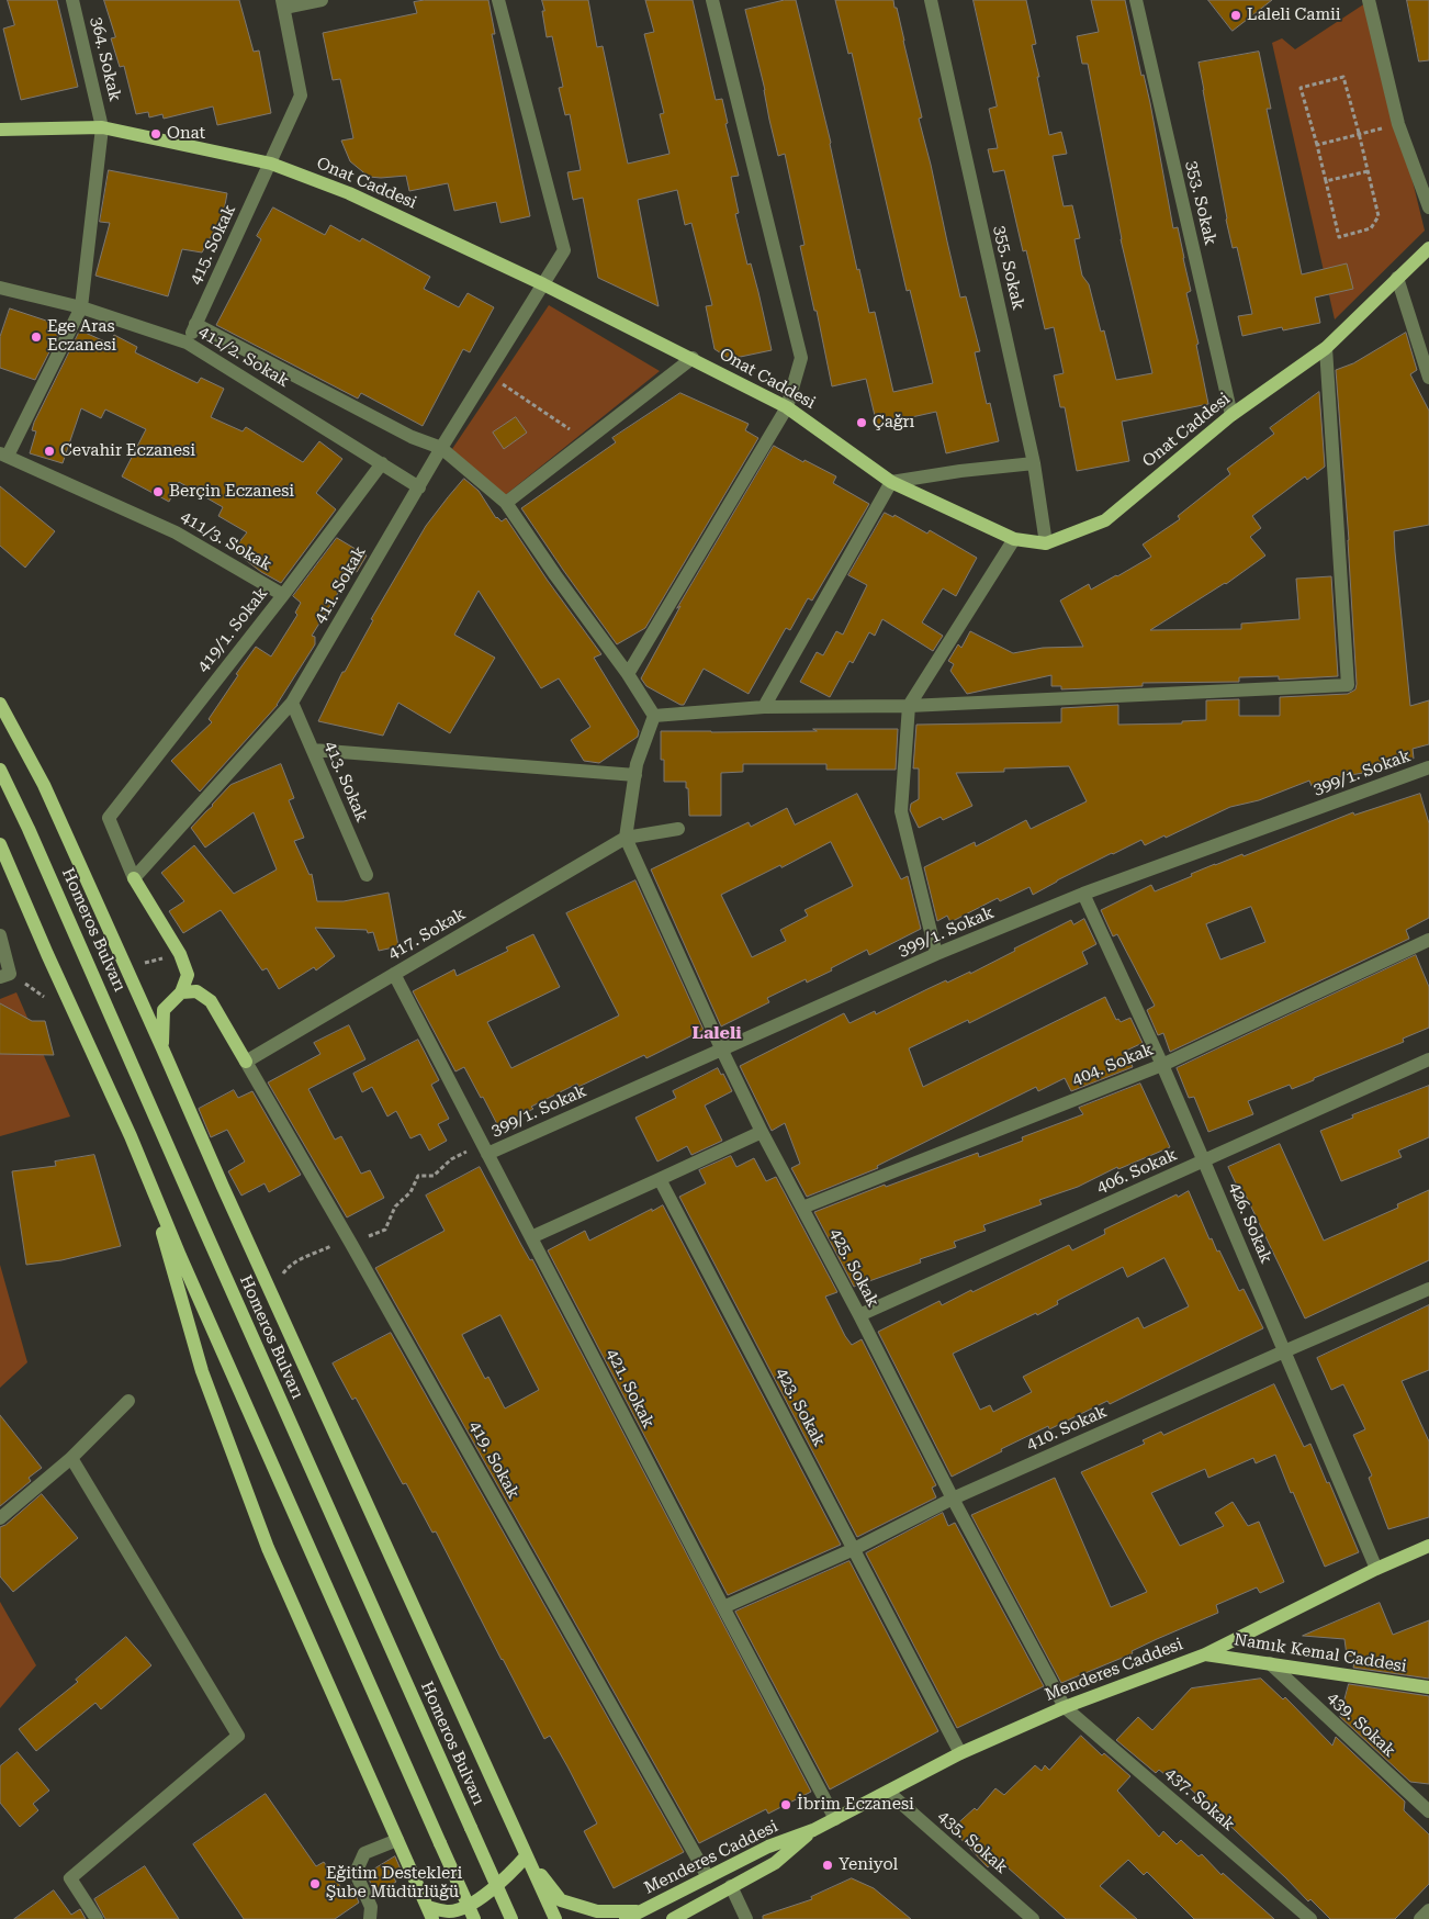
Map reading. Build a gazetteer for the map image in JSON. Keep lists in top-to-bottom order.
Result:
{
  "streets": {
    "main road": [
      "Onat Caddesi",
      "Homeros Bulvarı",
      "Namık Kemal Caddesi",
      "Menderes Caddesi"
    ],
    "street": [
      "364. Sokak",
      "353. Sokak",
      "415. Sokak",
      "355. Sokak",
      "411/2. Sokak",
      "411/3. Sokak",
      "411. Sokak",
      "419/1. Sokak",
      "399/1. Sokak",
      "413. Sokak",
      "417. Sokak",
      "404. Sokak",
      "406. Sokak",
      "426. Sokak",
      "425. Sokak",
      "421. Sokak",
      "423. Sokak",
      "410. Sokak",
      "419. Sokak",
      "439. Sokak",
      "437. Sokak",
      "435. Sokak"
    ]
  },
  "crossings": [
    ["364. Sokak", "Onat Caddesi"],
    ["364. Sokak", "411/2. Sokak"],
    ["364. Sokak", "411/3. Sokak"],
    ["Onat Caddesi", "353. Sokak"],
    ["Onat Caddesi", "415. Sokak"],
    ["Onat Caddesi", "355. Sokak"],
    ["Onat Caddesi", "411. Sokak"],
    ["415. Sokak", "411/2. Sokak"],
    ["411/2. Sokak", "411. Sokak"],
    ["411/2. Sokak", "419/1. Sokak"],
    ["411/3. Sokak", "419/1. Sokak"],
    ["411. Sokak", "419/1. Sokak"],
    ["411. Sokak", "413. Sokak"],
    ["399/1. Sokak", "426. Sokak"],
    ["399/1. Sokak", "425. Sokak"],
    ["399/1. Sokak", "421. Sokak"],
    ["417. Sokak", "425. Sokak"],
    ["417. Sokak", "421. Sokak"],
    ["417. Sokak", "419. Sokak"],
    ["404. Sokak", "426. Sokak"],
    ["404. Sokak", "425. Sokak"],
    ["406. Sokak", "426. Sokak"],
    ["406. Sokak", "425. Sokak"],
    ["426. Sokak", "410. Sokak"],
    ["426. Sokak", "Menderes Caddesi"],
    ["425. Sokak", "410. Sokak"],
    ["425. Sokak", "Menderes Caddesi"],
    ["425. Sokak", "437. Sokak"],
    ["421. Sokak", "410. Sokak"],
    ["421. Sokak", "Menderes Caddesi"],
    ["423. Sokak", "410. Sokak"],
    ["423. Sokak", "Menderes Caddesi"],
    ["419. Sokak", "Menderes Caddesi"],
    ["Namık Kemal Caddesi", "Menderes Caddesi"],
    ["Namık Kemal Caddesi", "439. Sokak"],
    ["Menderes Caddesi", "437. Sokak"],
    ["Menderes Caddesi", "435. Sokak"]
  ],
  "districts": ["Laleli"],
  "places": [
    "Laleli Camii",
    "Onat",
    "Ege Aras Eczanesi",
    "Çağrı",
    "Cevahir Eczanesi",
    "Berçin Eczanesi",
    "İbrim Eczanesi",
    "Yeniyol",
    "Eğitim Destekleri Şube Müdürlüğü"
  ]
}
